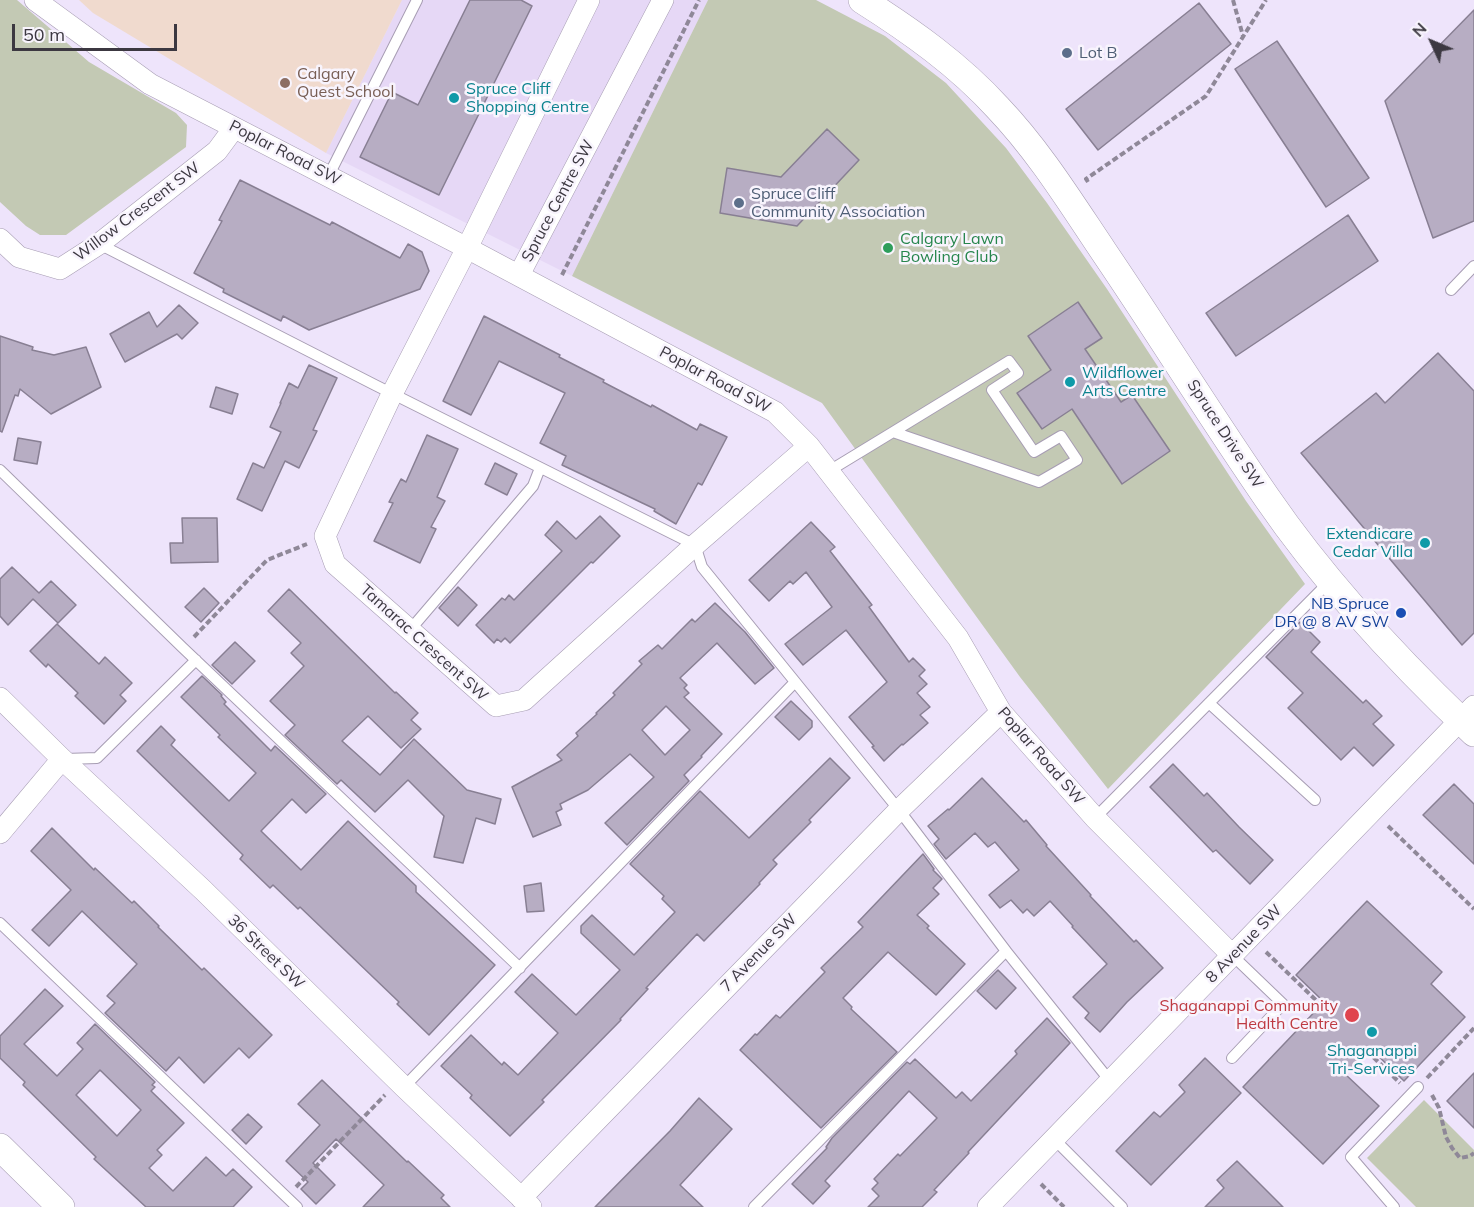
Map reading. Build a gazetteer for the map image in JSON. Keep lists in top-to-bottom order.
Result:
{
  "streets": {
    "street": [
      "Poplar Road SW",
      "Spruce Centre SW",
      "Willow Crescent SW",
      "Spruce Drive SW",
      "Tamarac Crescent SW",
      "8 Avenue SW",
      "36 Street SW",
      "7 Avenue SW"
    ]
  },
  "crossings": [
    ["Poplar Road SW", "Spruce Centre SW"],
    ["Poplar Road SW", "Willow Crescent SW"],
    ["Poplar Road SW", "Tamarac Crescent SW"],
    ["Poplar Road SW", "8 Avenue SW"],
    ["Poplar Road SW", "7 Avenue SW"],
    ["Spruce Drive SW", "8 Avenue SW"],
    ["36 Street SW", "7 Avenue SW"]
  ],
  "places": [
    "Lot B",
    "Calgary Quest School",
    "Spruce Cliff Shopping Centre",
    "Spruce Cliff Community Association",
    "Calgary Lawn Bowling Club",
    "Wildflower Arts Centre",
    "Extendicare Cedar Villa",
    "NB Spruce DR @ 8 AV SW",
    "Shaganappi Community Health Centre",
    "Shaganappi Tri-Services"
  ],
  "scale_bar": "50 m",
  "north": "top left"
}
